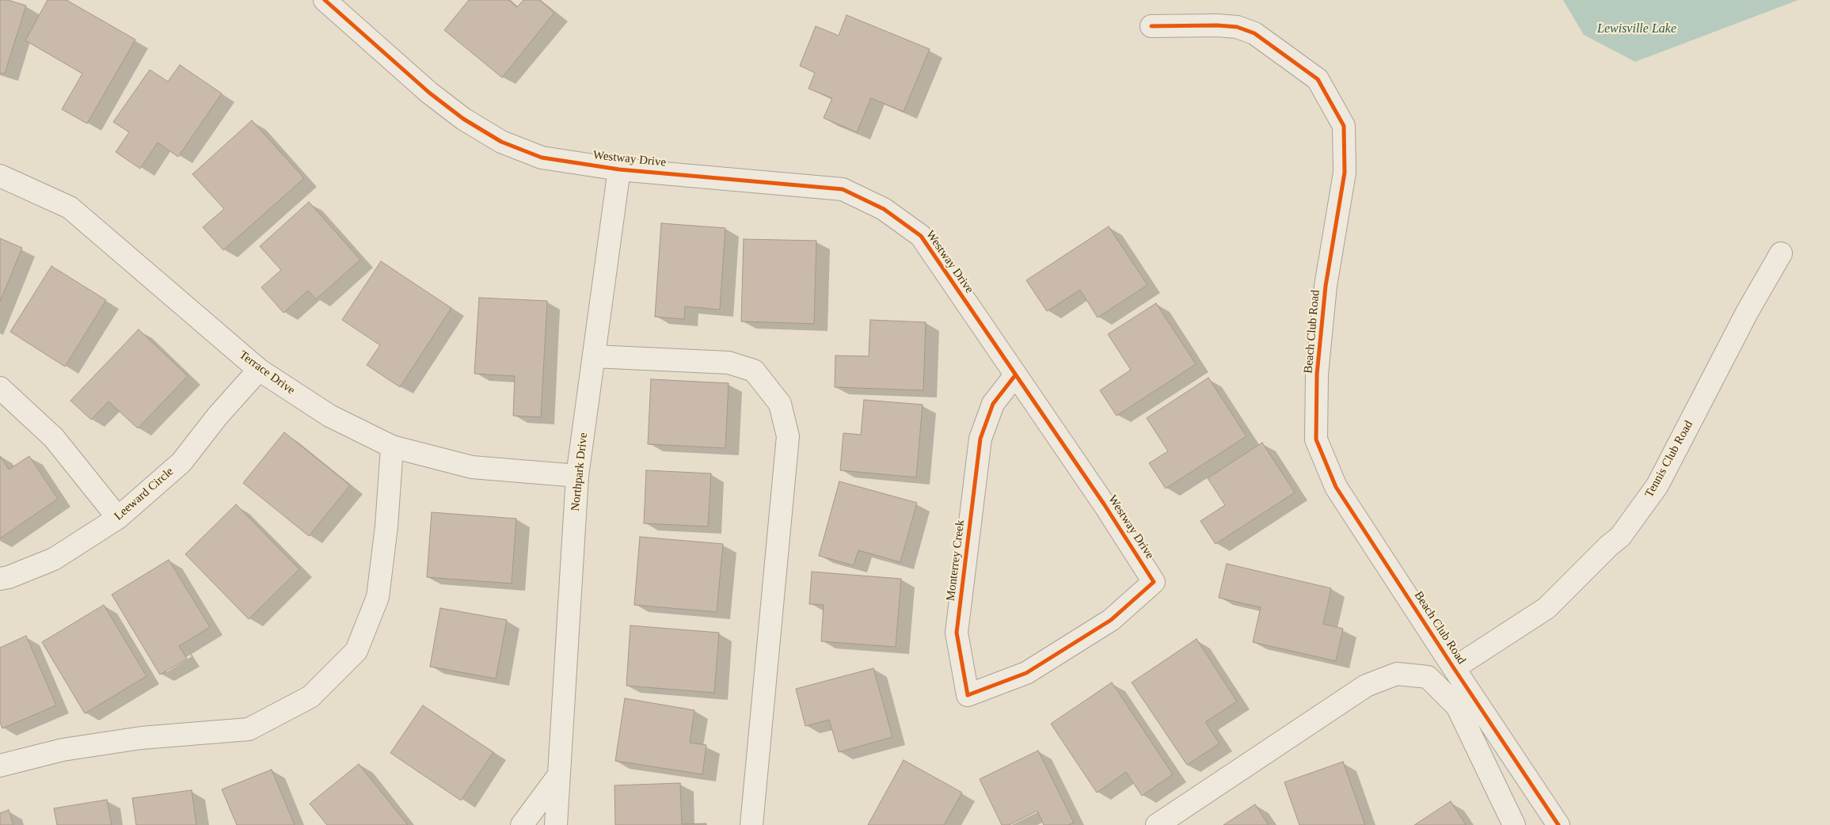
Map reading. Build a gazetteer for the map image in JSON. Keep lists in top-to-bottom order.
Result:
{
  "streets": {
    "street": [
      "Westway Drive",
      "Beach Club Road",
      "Terrace Drive",
      "Tennis Club Road",
      "Northpark Drive",
      "Leeward Circle",
      "Monterrey Creek"
    ]
  },
  "crossings": [
    ["Westway Drive", "Northpark Drive"],
    ["Westway Drive", "Monterrey Creek"],
    ["Beach Club Road", "Tennis Club Road"],
    ["Terrace Drive", "Northpark Drive"],
    ["Terrace Drive", "Leeward Circle"]
  ],
  "water": ["Lewisville Lake"]
}
